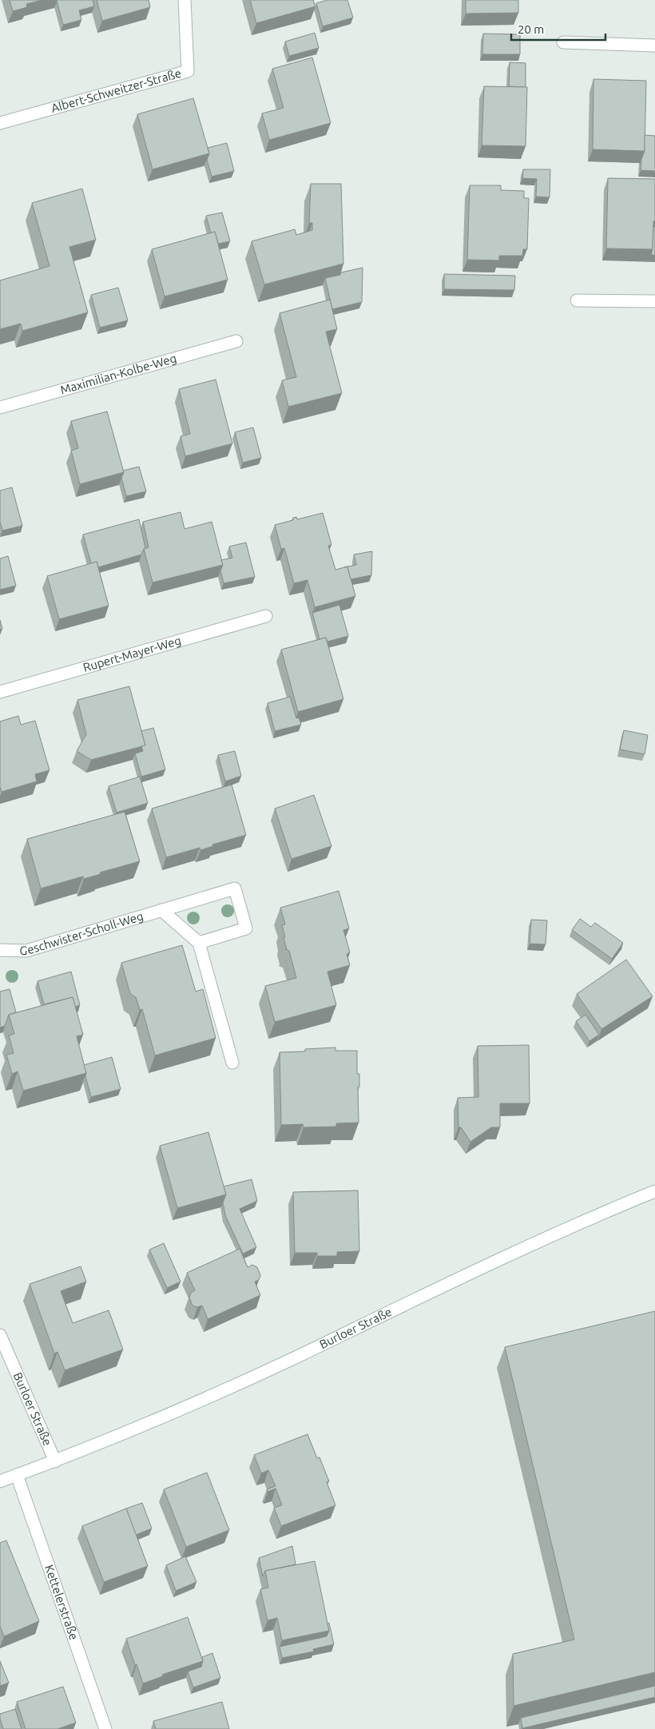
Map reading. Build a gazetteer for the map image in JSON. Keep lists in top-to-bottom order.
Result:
{
  "streets": {
    "street": [
      "Albert-Schweitzer-Straße",
      "Maximilian-Kolbe-Weg",
      "Rupert-Mayer-Weg",
      "Geschwister-Scholl-Weg",
      "Burloer Straße",
      "Kettelerstraße"
    ]
  },
  "crossings": [
    ["Burloer Straße", "Kettelerstraße"]
  ],
  "scale_bar": "20 m"
}
